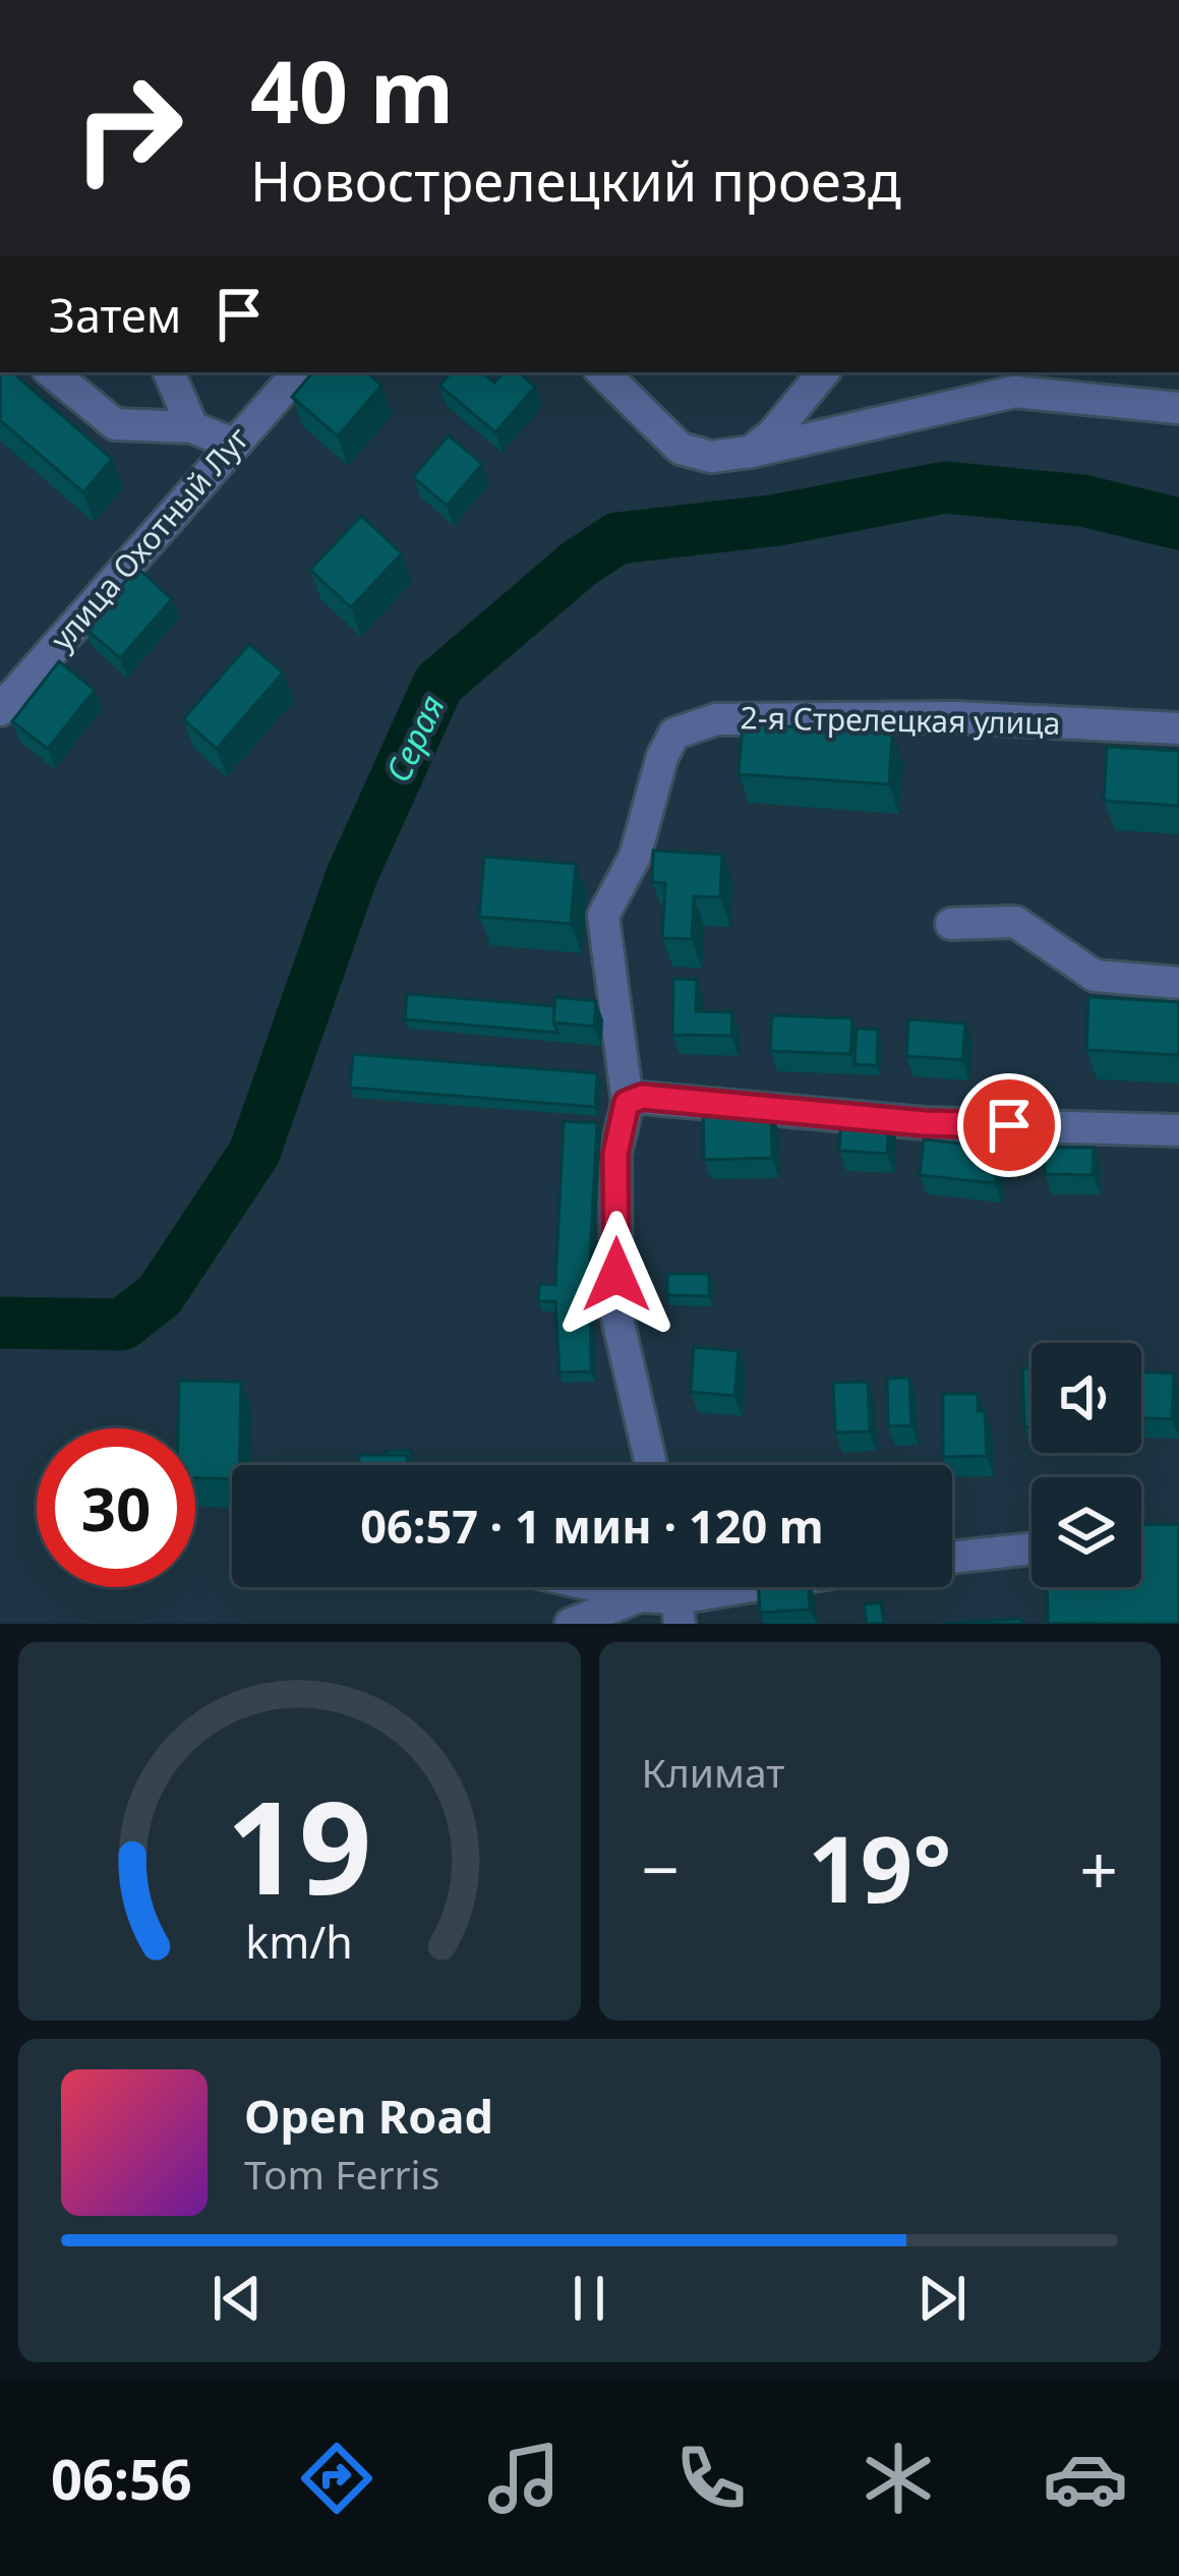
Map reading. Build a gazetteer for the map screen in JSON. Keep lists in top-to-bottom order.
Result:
{
  "streets": {
    "street": ["улица Охотный Луг", "2-я Стрелецкая улица"]
  },
  "water": ["Серая"],
  "page": {
    "turn": ["40 m", "Новострелецкий проезд"],
    "then": "Затем",
    "limit": "30",
    "trip": "06:57 · 1 мин · 120 m",
    "tile": "Климат",
    "heat": ["−", "19°", "+"],
    "song": ["Open Road", "Tom Ferris"],
    "tabs": "06:56",
    "gauge": ["19", "km/h"]
  }
}
